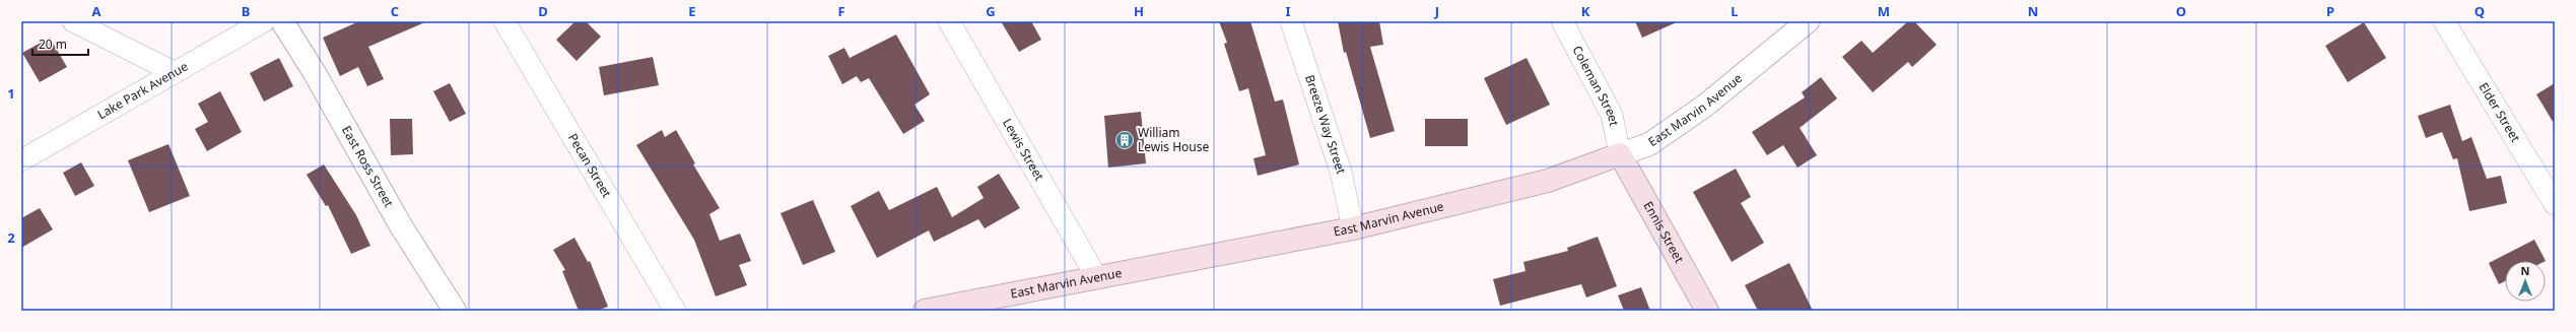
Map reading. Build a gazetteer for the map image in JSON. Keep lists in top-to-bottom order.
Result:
{
  "streets": {
    "main road": ["East Marvin Avenue", "Ennis Street"],
    "street": [
      "Coleman Street",
      "Lake Park Avenue",
      "Elder Street",
      "Breeze Way Street",
      "Lewis Street",
      "East Ross Street",
      "Pecan Street"
    ]
  },
  "crossings": [
    ["Coleman Street", "East Marvin Avenue"],
    ["Coleman Street", "Ennis Street"],
    ["East Marvin Avenue", "Breeze Way Street"],
    ["East Marvin Avenue", "Lewis Street"],
    ["East Marvin Avenue", "Ennis Street"]
  ],
  "places": {
    "building": ["William Lewis House"]
  },
  "scale_bar": "20 m",
  "north": "top",
  "grid": {
    "columns": [
      "A",
      "B",
      "C",
      "D",
      "E",
      "F",
      "G",
      "H",
      "I",
      "J",
      "K",
      "L",
      "M",
      "N",
      "O",
      "P",
      "Q"
    ],
    "rows": ["1", "2"]
  }
}
